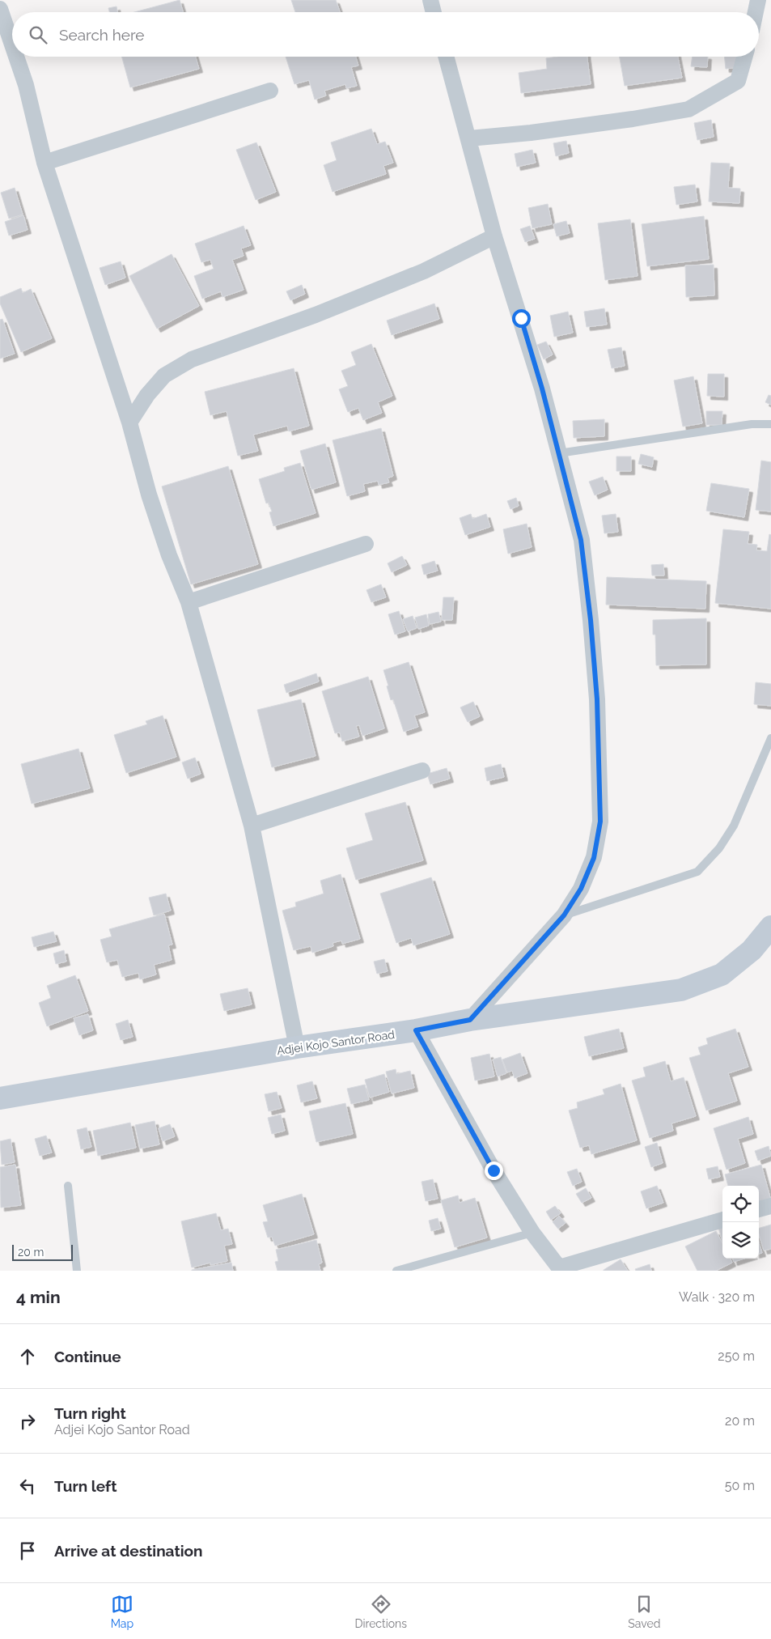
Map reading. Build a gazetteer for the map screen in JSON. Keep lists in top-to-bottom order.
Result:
{
  "streets": {
    "street": ["Adjei Kojo Santor Road"]
  },
  "scale_bar": "20 m",
  "page": {
    "search": "Search here",
    "scale": "20 m",
    "heading": ["4 min", "Walk · 320 m"],
    "list": [
      ["Continue", "250 m"],
      ["Turn right", "Adjei Kojo Santor Road", "20 m"],
      ["Turn left", "50 m"],
      "Arrive at destination"
    ],
    "nav": ["Map", "Directions", "Saved"]
  }
}
